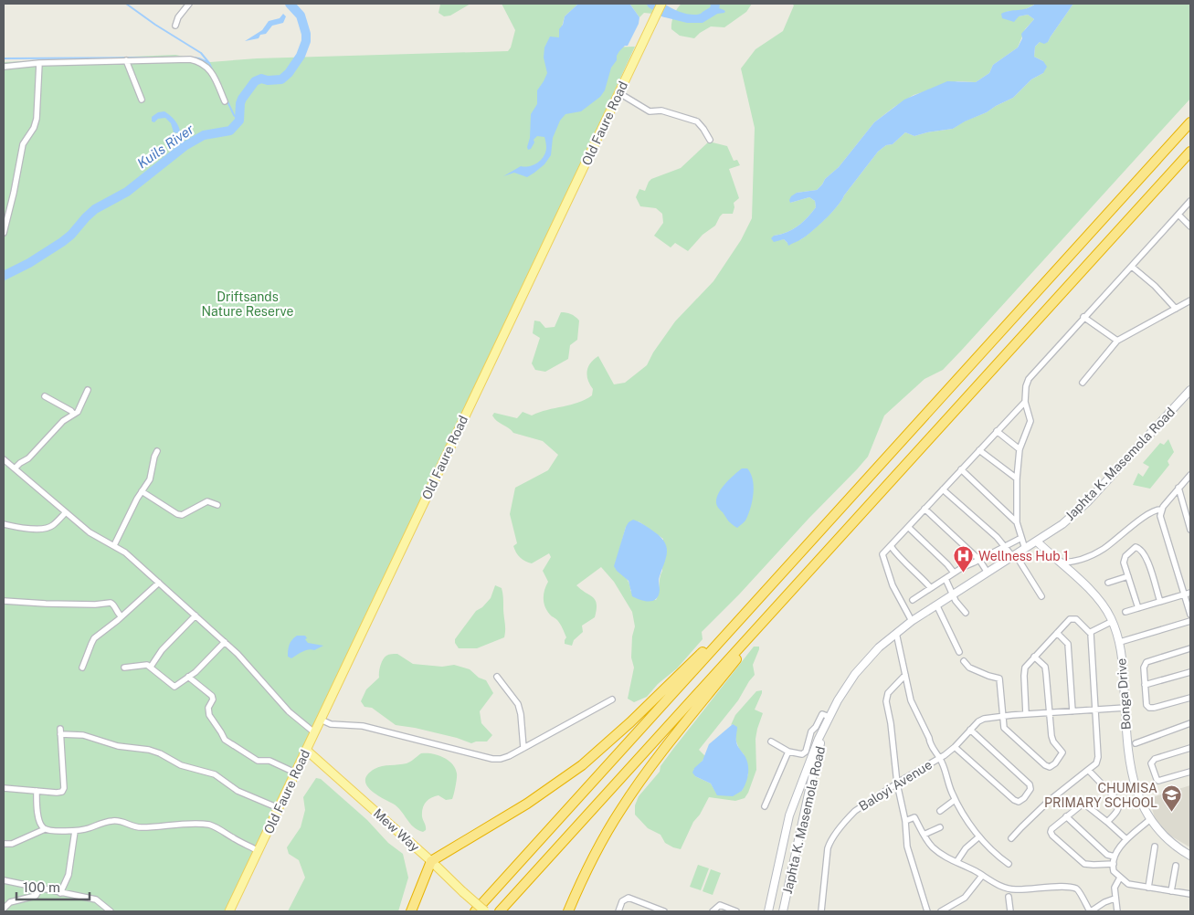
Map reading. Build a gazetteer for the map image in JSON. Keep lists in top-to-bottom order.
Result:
{
  "streets": {
    "main road": [
      "Old Faure Road",
      "Japhta K. Masemola Road",
      "Bonga Drive",
      "Mew Way"
    ],
    "street": ["Baloyi Avenue"]
  },
  "crossings": [
    ["Old Faure Road", "Mew Way"],
    ["Japhta K. Masemola Road", "Bonga Drive"],
    ["Bonga Drive", "Baloyi Avenue"]
  ],
  "water": ["Kuils River"],
  "parks": ["Driftsands Nature Reserve"],
  "places": {
    "hospital": ["Wellness Hub 1"],
    "school or university": ["CHUMISA PRIMARY SCHOOL"]
  },
  "scale_bar": "100 m"
}
